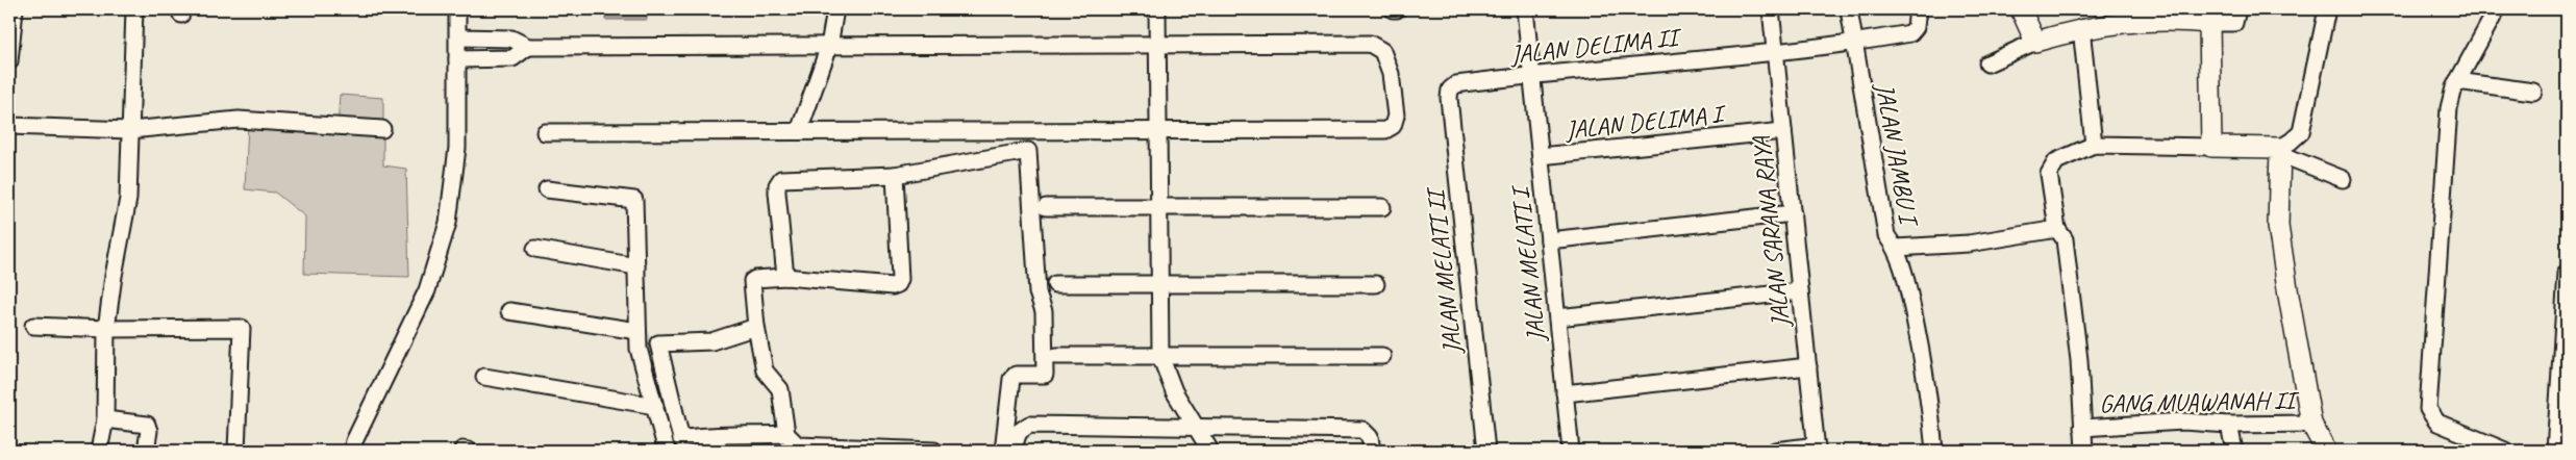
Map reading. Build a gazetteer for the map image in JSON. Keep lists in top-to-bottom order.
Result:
{
  "streets": {
    "street": [
      "JALAN DELIMA II",
      "JALAN DELIMA I",
      "JALAN JAMBU I",
      "JALAN SARANA RAYA",
      "JALAN MELATI I",
      "JALAN MELATI II",
      "GANG MUAWANAH II"
    ]
  },
  "crossings": [
    ["JALAN DELIMA II", "JALAN JAMBU I"],
    ["JALAN DELIMA II", "JALAN SARANA RAYA"],
    ["JALAN DELIMA II", "JALAN MELATI I"],
    ["JALAN DELIMA II", "JALAN MELATI II"],
    ["JALAN DELIMA I", "JALAN SARANA RAYA"],
    ["JALAN DELIMA I", "JALAN MELATI I"]
  ]
}
